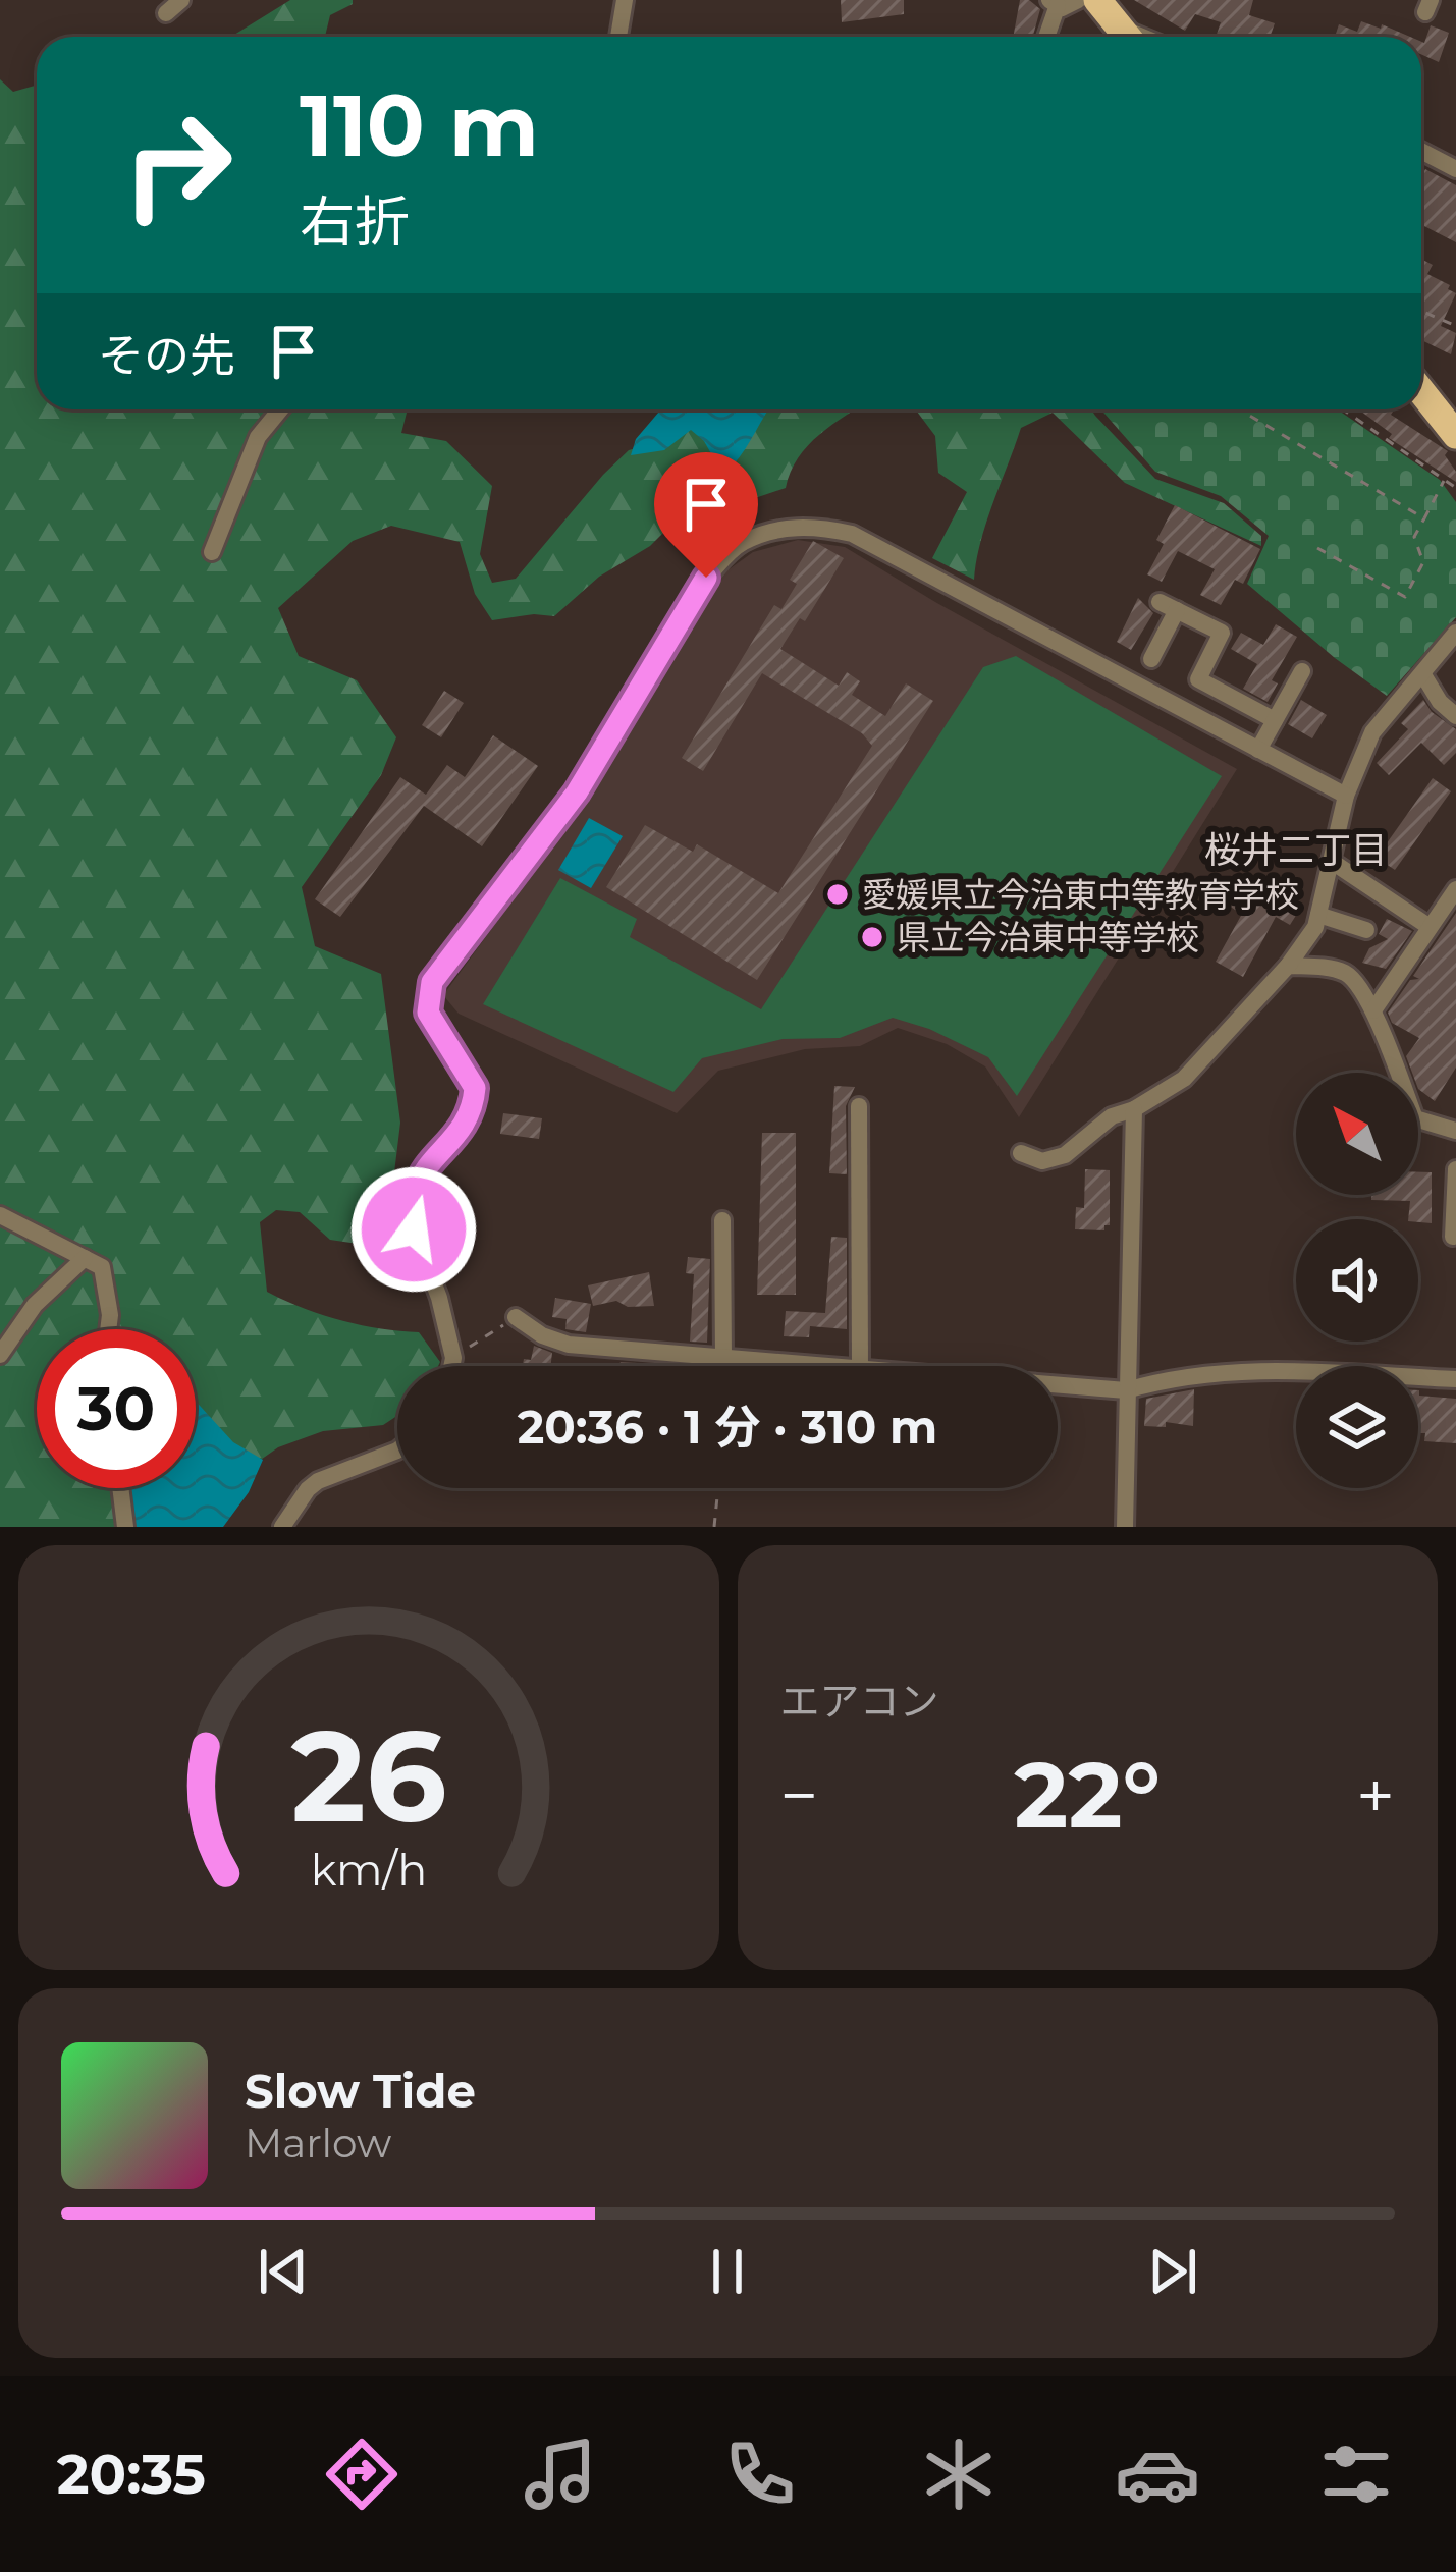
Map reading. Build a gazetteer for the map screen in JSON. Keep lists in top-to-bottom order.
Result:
{
  "districts": ["桜井二丁目"],
  "places": ["愛媛県立今治東中等教育学校", "県立今治東中等学校"],
  "north": "top left",
  "page": {
    "turn": ["110 m", "右折"],
    "then": "その先",
    "limit": "30",
    "trip": "20:36 · 1 分 · 310 m",
    "tile": "エアコン",
    "heat": ["−", "22°", "+"],
    "song": ["Slow Tide", "Marlow"],
    "tabs": "20:35",
    "gauge": ["26", "km/h"]
  }
}
